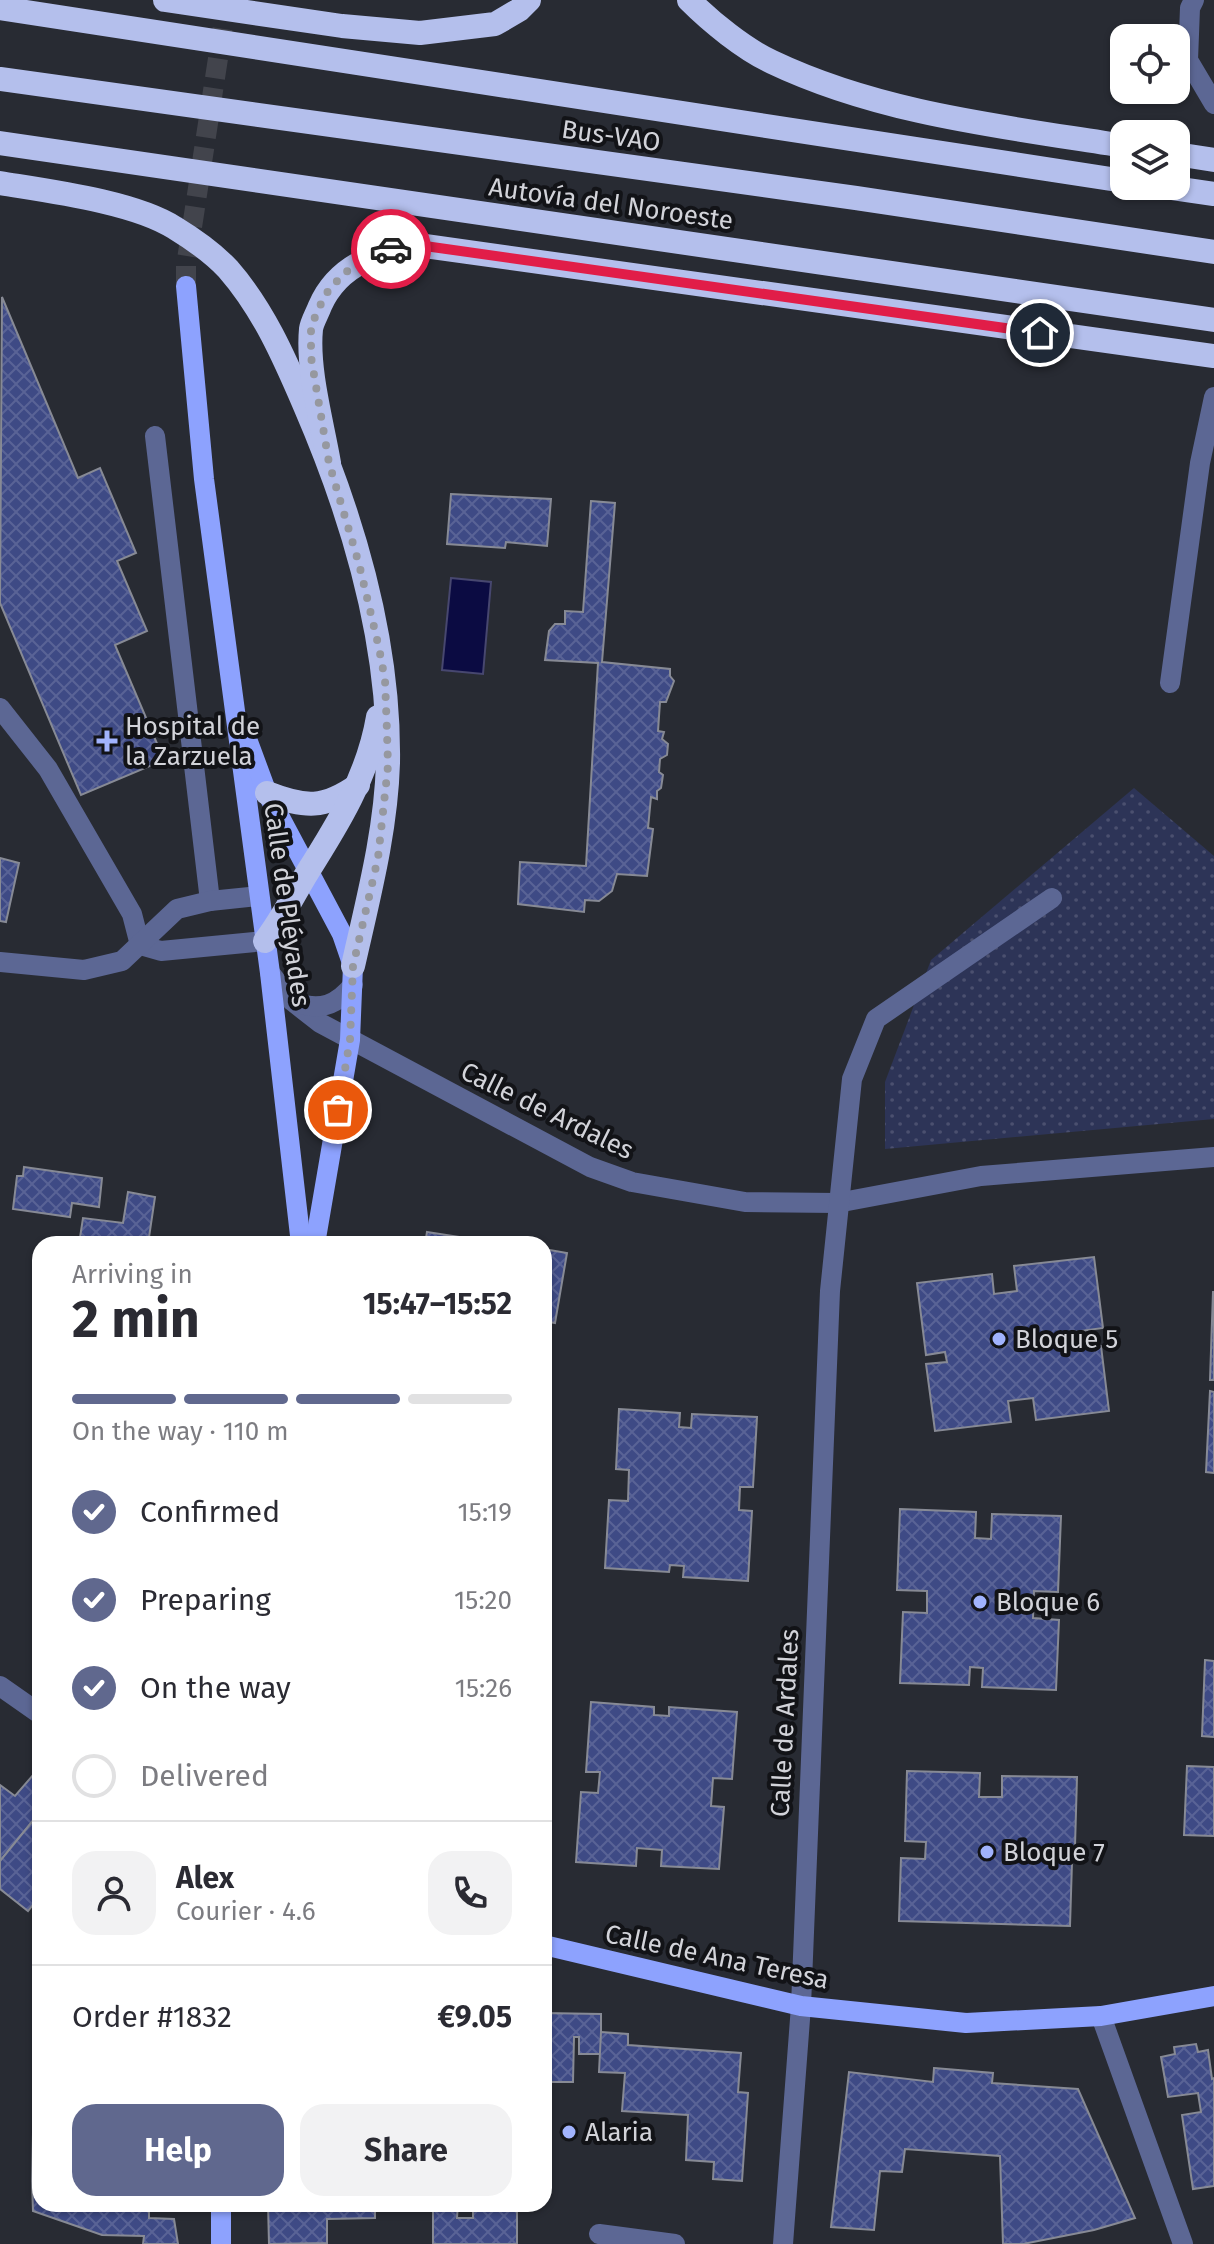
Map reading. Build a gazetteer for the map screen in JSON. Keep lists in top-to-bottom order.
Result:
{
  "streets": {
    "highway": ["Bus-VAO", "Autovía del Noroeste"],
    "main road": ["Calle de Pléyades", "Calle de Ana Teresa"],
    "street": ["Calle de Ardales"]
  },
  "crossings": [
    ["Calle de Pléyades", "Calle de Ardales"],
    ["Calle de Ardales", "Calle de Ana Teresa"]
  ],
  "places": {
    "health": ["Hospital de la Zarzuela"],
    "other": [
      "Bloque 5",
      "Bloque 6",
      "Bloque 7",
      "Alaria"
    ]
  },
  "page": {
    "heading": ["2 min", "Arriving in", "15:47–15:52"],
    "panel": [
      "Alex",
      "Courier · 4.6",
      "Order #1832",
      "€9.05"
    ],
    "bar": "On the way · 110 m",
    "list": [
      ["Confirmed", "15:19"],
      ["Preparing", "15:20"],
      ["On the way", "15:26"],
      "Delivered"
    ],
    "buttons": ["Help", "Share"]
  }
}
